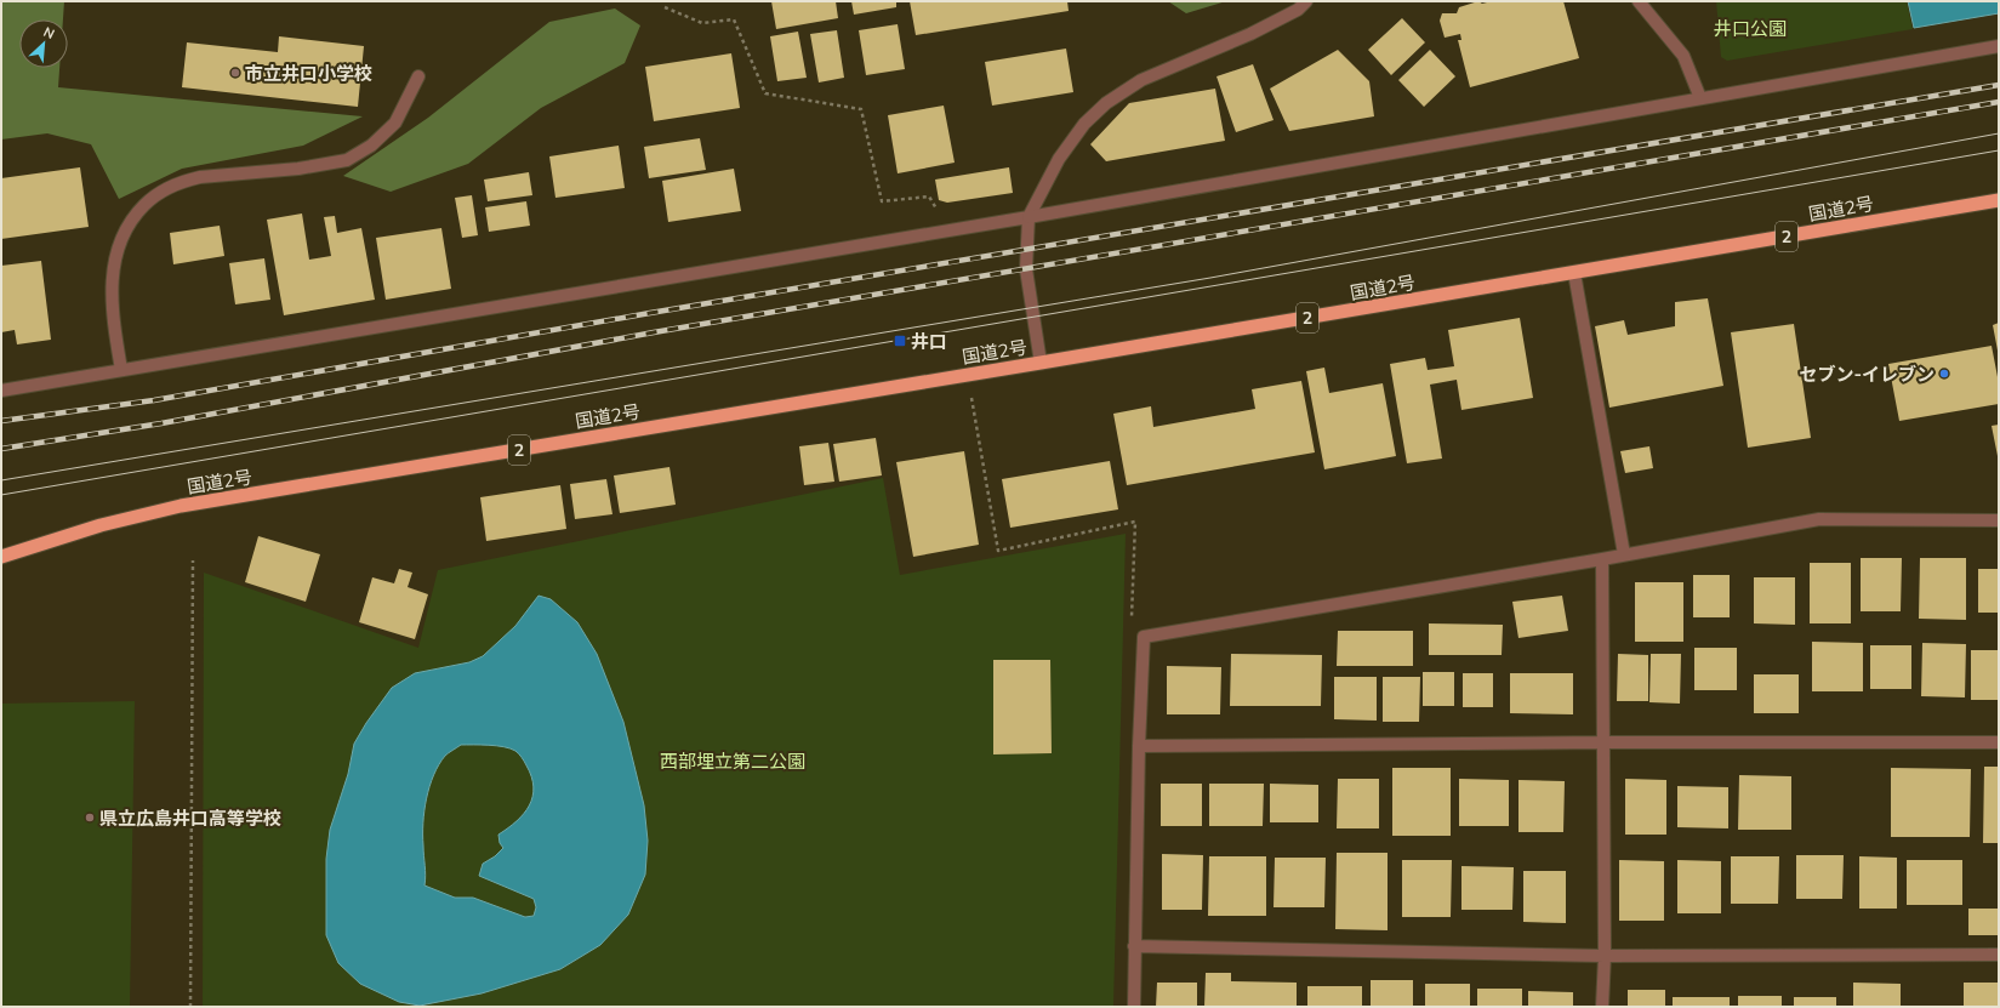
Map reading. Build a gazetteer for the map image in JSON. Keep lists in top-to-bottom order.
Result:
{
  "streets": {
    "highway": ["国道2号", "2"]
  },
  "parks": ["井口公園", "西部埋立第二公園"],
  "places": {
    "other": ["市立井口小学校", "セブン-イレブン", "県立広島井口高等学校"],
    "transit": ["井口"]
  },
  "north": "top right"
}
